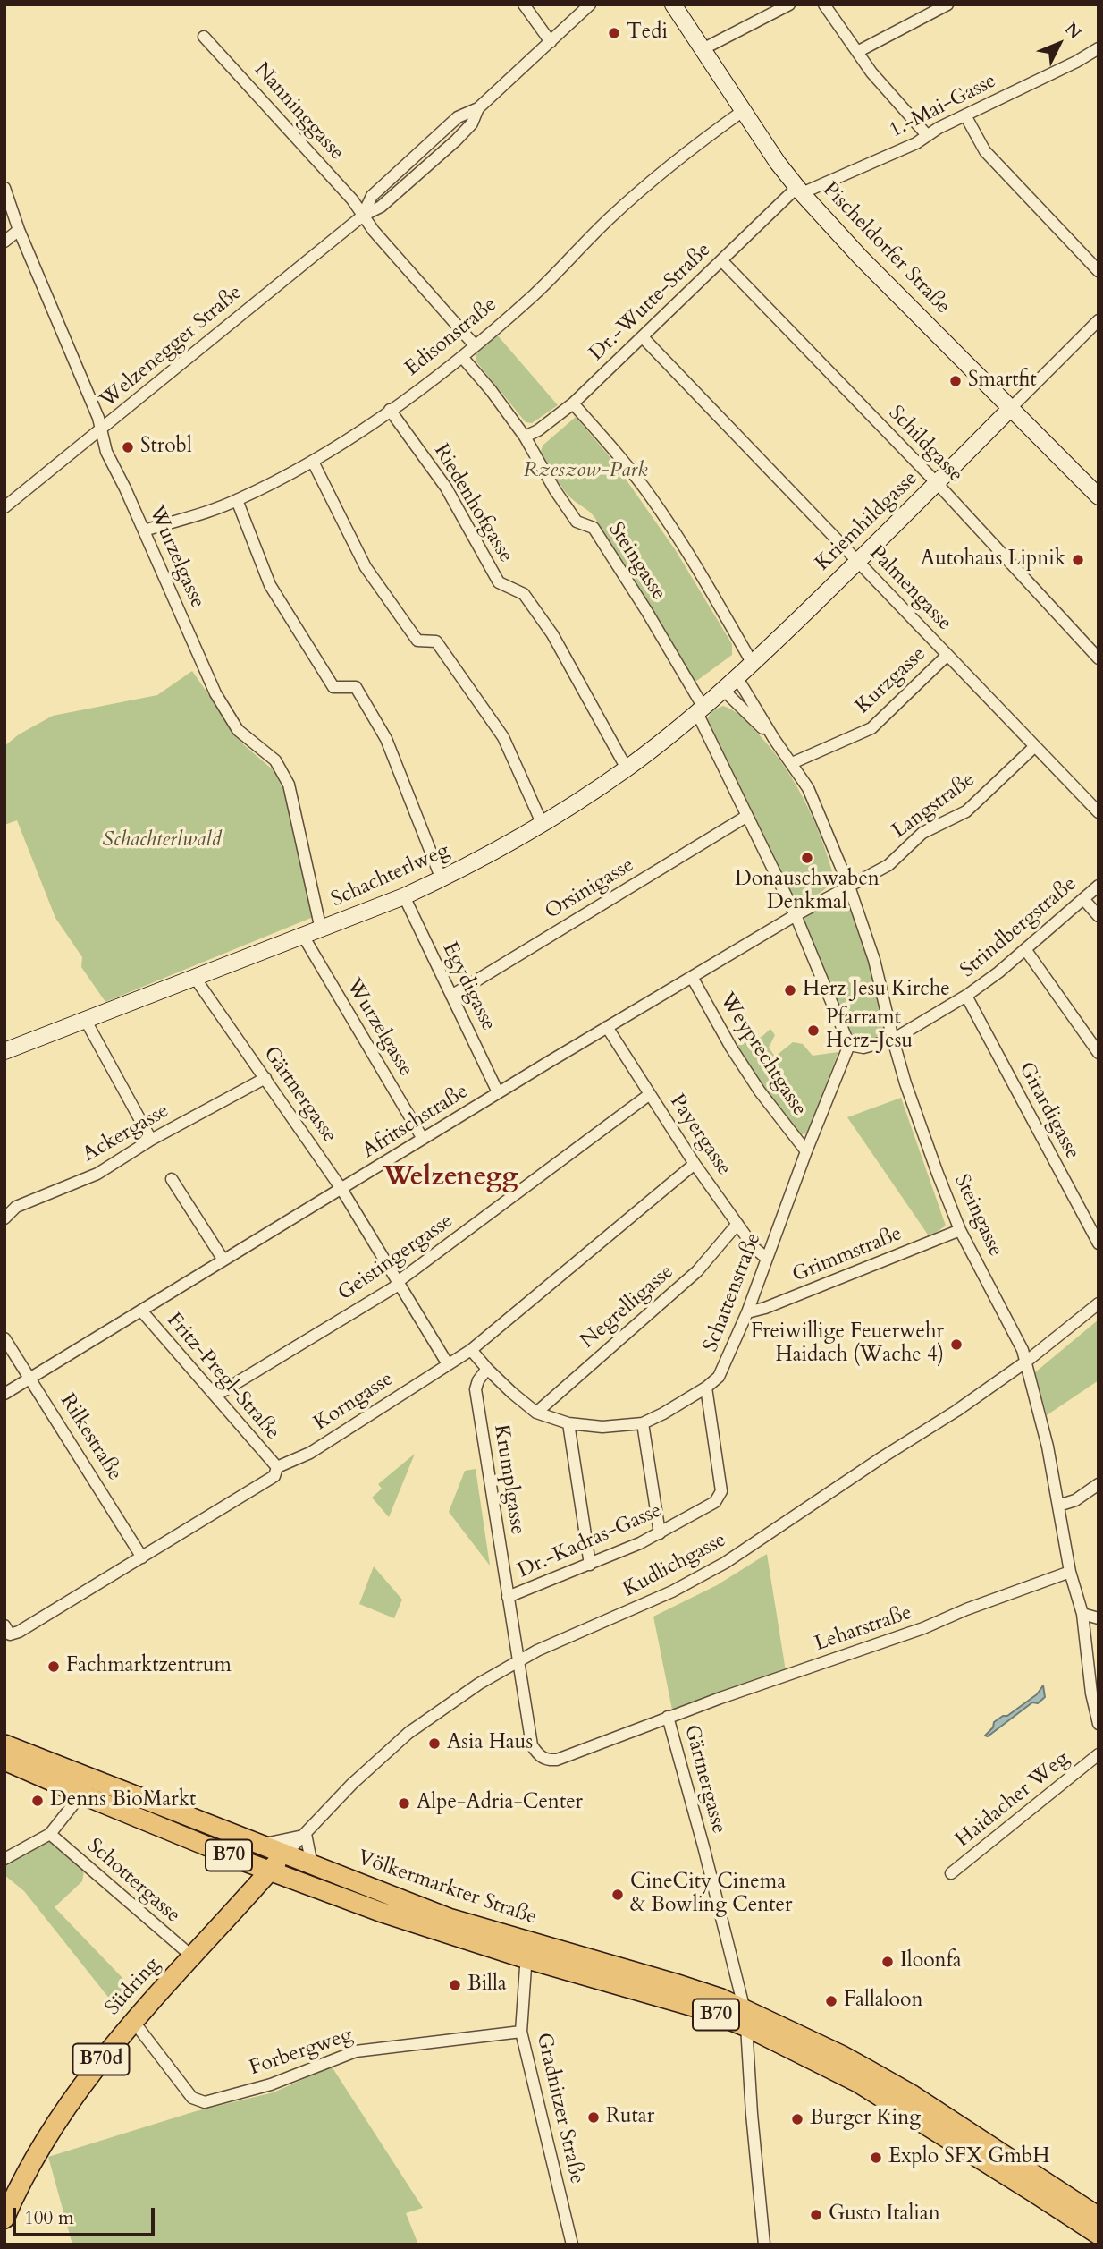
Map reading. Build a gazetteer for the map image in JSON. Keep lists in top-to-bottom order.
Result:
{
  "streets": {
    "main road": [
      "B70",
      "Völkermarkter Straße",
      "Südring",
      "B70d"
    ],
    "street": [
      "1.-Mai-Gasse",
      "Nanninggasse",
      "Pischeldorfer Straße",
      "Dr.-Wutte-Straße",
      "Edisonstraße",
      "Welzenegger Straße",
      "Schildgasse",
      "Riedenhofgasse",
      "Kriemhildgasse",
      "Wurzelgasse",
      "Steingasse",
      "Palmengasse",
      "Kurzgasse",
      "Langstraße",
      "Schachterlweg",
      "Orsinigasse",
      "Strindbergstraße",
      "Egydigasse",
      "Weyprechtgasse",
      "Gärtnergasse",
      "Girardigasse",
      "Afritschstraße",
      "Ackergasse",
      "Payergasse",
      "Grimmstraße",
      "Geistingergasse",
      "Schattenstraße",
      "Negrelligasse",
      "Fritz-Pregl-Straße",
      "Korngasse",
      "Rilkestraße",
      "Krumplgasse",
      "Dr.-Kadras-Gasse",
      "Kudlichgasse",
      "Leharstraße",
      "Haidacher Weg",
      "Schottergasse",
      "Forbergweg",
      "Gradnitzer Straße"
    ]
  },
  "crossings": [
    ["1.-Mai-Gasse", "Pischeldorfer Straße"],
    ["1.-Mai-Gasse", "Dr.-Wutte-Straße"],
    ["Nanninggasse", "Welzenegger Straße"],
    ["Pischeldorfer Straße", "Dr.-Wutte-Straße"],
    ["Pischeldorfer Straße", "Edisonstraße"],
    ["Pischeldorfer Straße", "Kriemhildgasse"],
    ["Dr.-Wutte-Straße", "Schildgasse"],
    ["Dr.-Wutte-Straße", "Steingasse"],
    ["Dr.-Wutte-Straße", "Palmengasse"],
    ["Edisonstraße", "Riedenhofgasse"],
    ["Edisonstraße", "Wurzelgasse"],
    ["Edisonstraße", "Steingasse"],
    ["Welzenegger Straße", "Wurzelgasse"],
    ["Schildgasse", "Kriemhildgasse"],
    ["Riedenhofgasse", "Schachterlweg"],
    ["Kriemhildgasse", "Palmengasse"],
    ["Kriemhildgasse", "Schachterlweg"],
    ["Wurzelgasse", "Schachterlweg"],
    ["Wurzelgasse", "Afritschstraße"],
    ["Steingasse", "Kurzgasse"],
    ["Steingasse", "Langstraße"],
    ["Steingasse", "Schachterlweg"],
    ["Steingasse", "Orsinigasse"],
    ["Steingasse", "Strindbergstraße"],
    ["Steingasse", "Afritschstraße"],
    ["Steingasse", "Grimmstraße"],
    ["Steingasse", "Schattenstraße"],
    ["Steingasse", "Kudlichgasse"],
    ["Steingasse", "Leharstraße"],
    ["Palmengasse", "Kurzgasse"],
    ["Palmengasse", "Langstraße"],
    ["Langstraße", "Afritschstraße"],
    ["Schachterlweg", "Egydigasse"],
    ["Schachterlweg", "Gärtnergasse"],
    ["Orsinigasse", "Egydigasse"],
    ["Strindbergstraße", "Girardigasse"],
    ["Strindbergstraße", "Schattenstraße"],
    ["Egydigasse", "Afritschstraße"],
    ["Weyprechtgasse", "Afritschstraße"],
    ["Weyprechtgasse", "Schattenstraße"],
    ["Gärtnergasse", "Afritschstraße"],
    ["Gärtnergasse", "Ackergasse"],
    ["Gärtnergasse", "Geistingergasse"],
    ["Gärtnergasse", "Korngasse"],
    ["Gärtnergasse", "Krumplgasse"],
    ["Gärtnergasse", "Kudlichgasse"],
    ["Gärtnergasse", "Leharstraße"],
    ["Gärtnergasse", "Völkermarkter Straße"],
    ["Afritschstraße", "Payergasse"],
    ["Afritschstraße", "Fritz-Pregl-Straße"],
    ["Afritschstraße", "Rilkestraße"],
    ["Payergasse", "Geistingergasse"],
    ["Payergasse", "Schattenstraße"],
    ["Payergasse", "Negrelligasse"],
    ["Payergasse", "Korngasse"],
    ["Grimmstraße", "Schattenstraße"],
    ["Geistingergasse", "Fritz-Pregl-Straße"],
    ["Schattenstraße", "Negrelligasse"],
    ["Schattenstraße", "Krumplgasse"],
    ["Schattenstraße", "Dr.-Kadras-Gasse"],
    ["Fritz-Pregl-Straße", "Korngasse"],
    ["Korngasse", "Rilkestraße"],
    ["Krumplgasse", "Dr.-Kadras-Gasse"],
    ["Krumplgasse", "Kudlichgasse"],
    ["Kudlichgasse", "Südring"],
    ["Schottergasse", "Südring"],
    ["Völkermarkter Straße", "Gradnitzer Straße"],
    ["Südring", "Forbergweg"],
    ["Forbergweg", "Gradnitzer Straße"]
  ],
  "districts": ["Welzenegg"],
  "parks": ["Rzeszow-Park", "Schachterlwald"],
  "places": [
    "Tedi",
    "Smartfit",
    "Strobl",
    "Autohaus Lipnik",
    "Donauschwaben Denkmal",
    "Herz Jesu Kirche",
    "Pfarramt Herz-Jesu",
    "Freiwillige Feuerwehr Haidach (Wache 4)",
    "Fachmarktzentrum",
    "Asia Haus",
    "Denns BioMarkt",
    "Alpe-Adria-Center",
    "CineCity Cinema & Bowling Center",
    "Iloonfa",
    "Billa",
    "Fallaloon",
    "Rutar",
    "Burger King",
    "Explo SFX GmbH",
    "Gusto Italian"
  ],
  "scale_bar": "100 m",
  "north": "top right"
}
